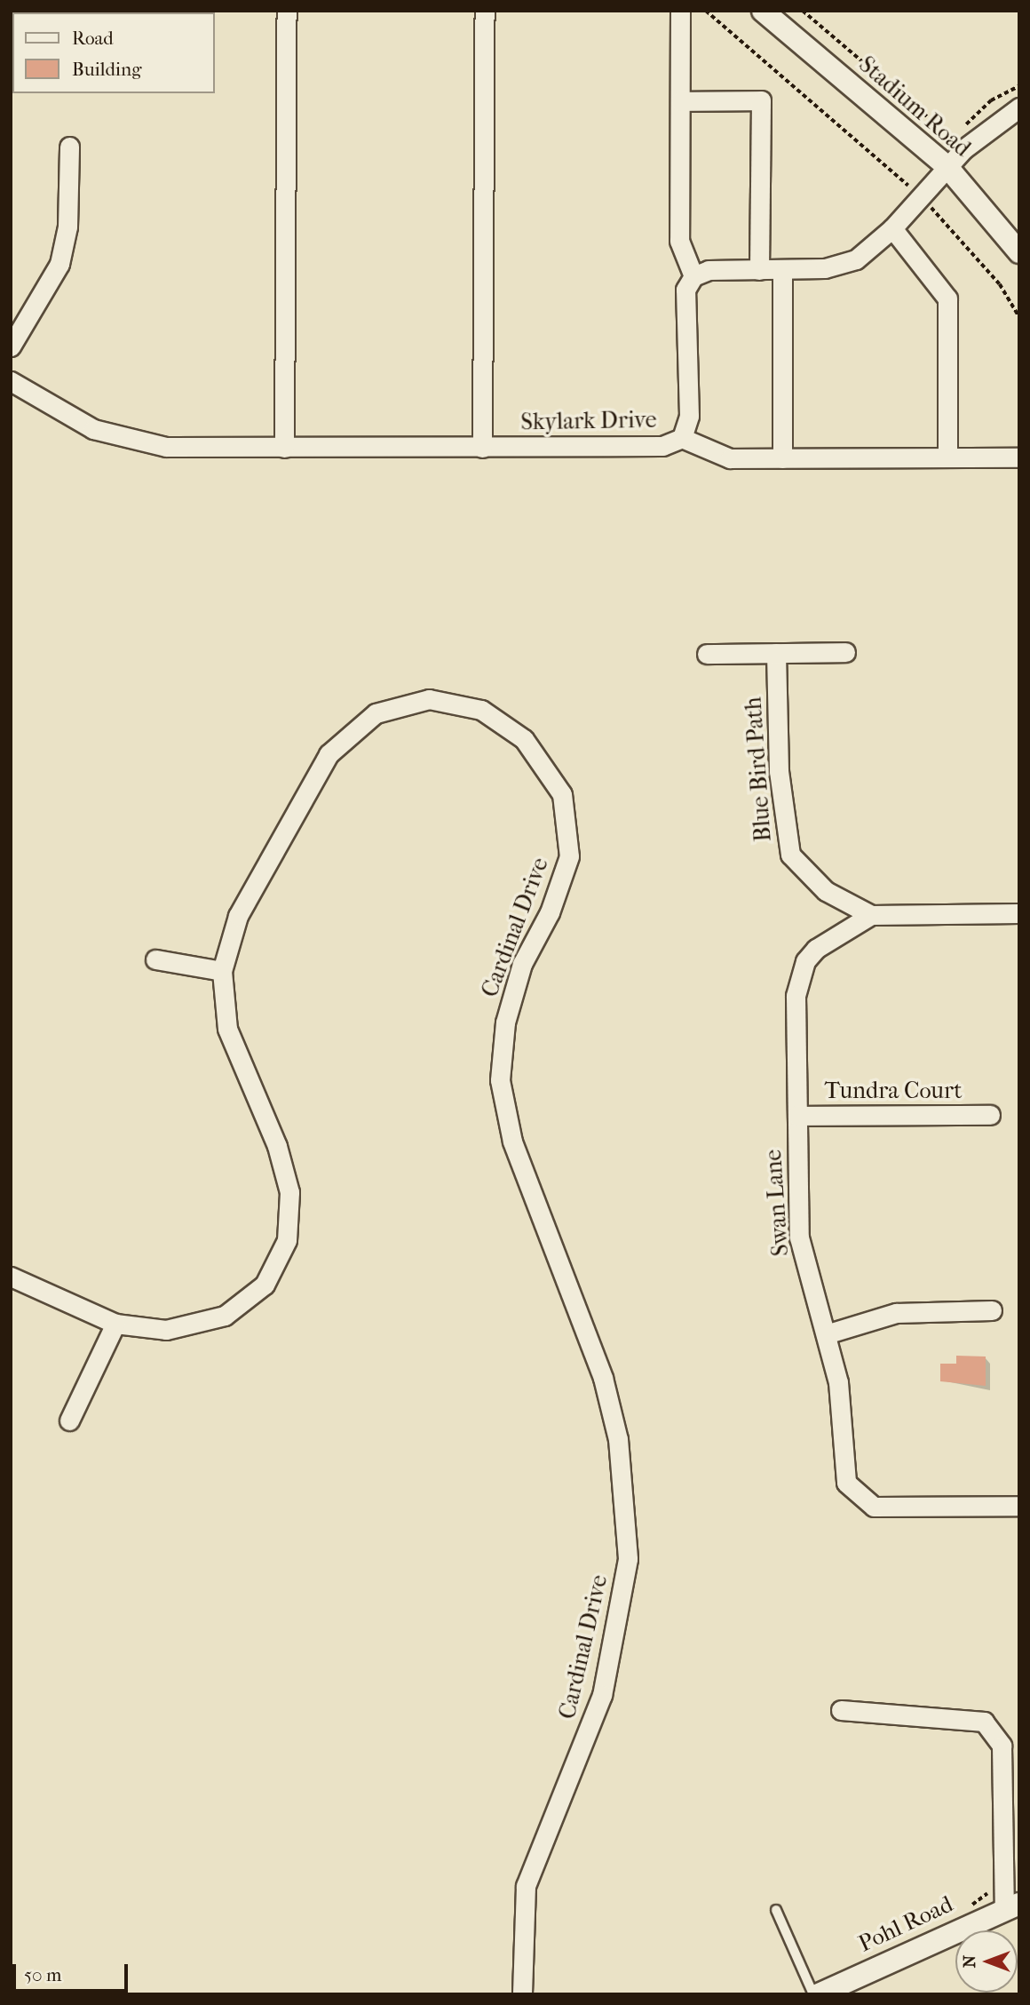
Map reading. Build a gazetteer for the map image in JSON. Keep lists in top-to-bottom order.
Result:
{
  "streets": {
    "street": [
      "Stadium Road",
      "Skylark Drive",
      "Blue Bird Path",
      "Cardinal Drive",
      "Tundra Court",
      "Swan Lane",
      "Pohl Road"
    ]
  },
  "crossings": [
    ["Blue Bird Path", "Swan Lane"],
    ["Tundra Court", "Swan Lane"]
  ],
  "legend": ["Road", "Building"],
  "scale_bar": "50 m",
  "north": "left"
}
